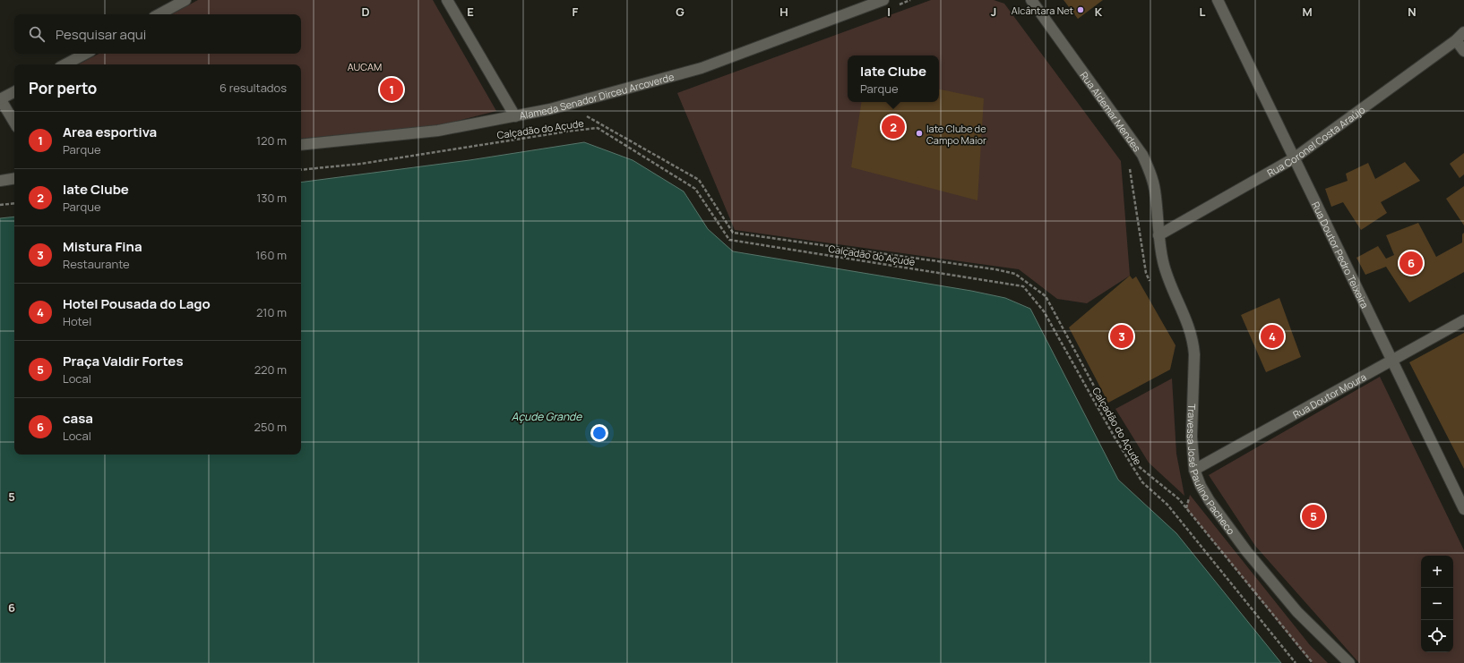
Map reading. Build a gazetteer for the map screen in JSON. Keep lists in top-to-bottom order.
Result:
{
  "streets": {
    "street": [
      "Alameda Senador Dirceu Arcoverde",
      "Rua Aldemar Mendes",
      "Rua Coronel Costa Araújo",
      "Rua Doutor Pedro Teixeira",
      "Rua Doutor Moura",
      "Travessa José Paulino Pacheco"
    ],
    "path": ["Calçadão do Açude"]
  },
  "crossings": [
    ["Rua Aldemar Mendes", "Rua Coronel Costa Araújo"],
    ["Rua Aldemar Mendes", "Travessa José Paulino Pacheco"],
    ["Rua Coronel Costa Araújo", "Rua Doutor Pedro Teixeira"],
    ["Rua Coronel Costa Araújo", "Travessa José Paulino Pacheco"],
    ["Rua Doutor Pedro Teixeira", "Rua Doutor Moura"],
    ["Rua Doutor Moura", "Travessa José Paulino Pacheco"]
  ],
  "water": ["Açude Grande"],
  "parks": ["AUCAM"],
  "places": ["Alcântara Net", "Iate Clube de Campo Maior"],
  "page": {
    "search": "Pesquisar aqui",
    "popup": ["Iate Clube", "Parque"],
    "heading": ["Por perto", "6 resultados"],
    "pins": [
      "1",
      "2",
      "6",
      "3",
      "4",
      "5"
    ],
    "list": [
      {
        "mark": "1",
        "name": "Area esportiva",
        "note": "Parque",
        "value": "120 m"
      },
      {
        "mark": "2",
        "name": "Iate Clube",
        "note": "Parque",
        "value": "130 m"
      },
      {
        "mark": "3",
        "name": "Mistura Fina",
        "note": "Restaurante",
        "value": "160 m"
      },
      {
        "mark": "4",
        "name": "Hotel Pousada do Lago",
        "note": "Hotel",
        "value": "210 m"
      },
      {
        "mark": "5",
        "name": "Praça Valdir Fortes",
        "note": "Local",
        "value": "220 m"
      },
      {
        "mark": "6",
        "name": "casa",
        "note": "Local",
        "value": "250 m"
      }
    ],
    "map_buttons": ["+", "−"]
  },
  "grid": {
    "columns": [
      "D",
      "E",
      "F",
      "G",
      "H",
      "I",
      "J",
      "K",
      "L",
      "M",
      "N"
    ],
    "rows": ["5", "6"]
  }
}
